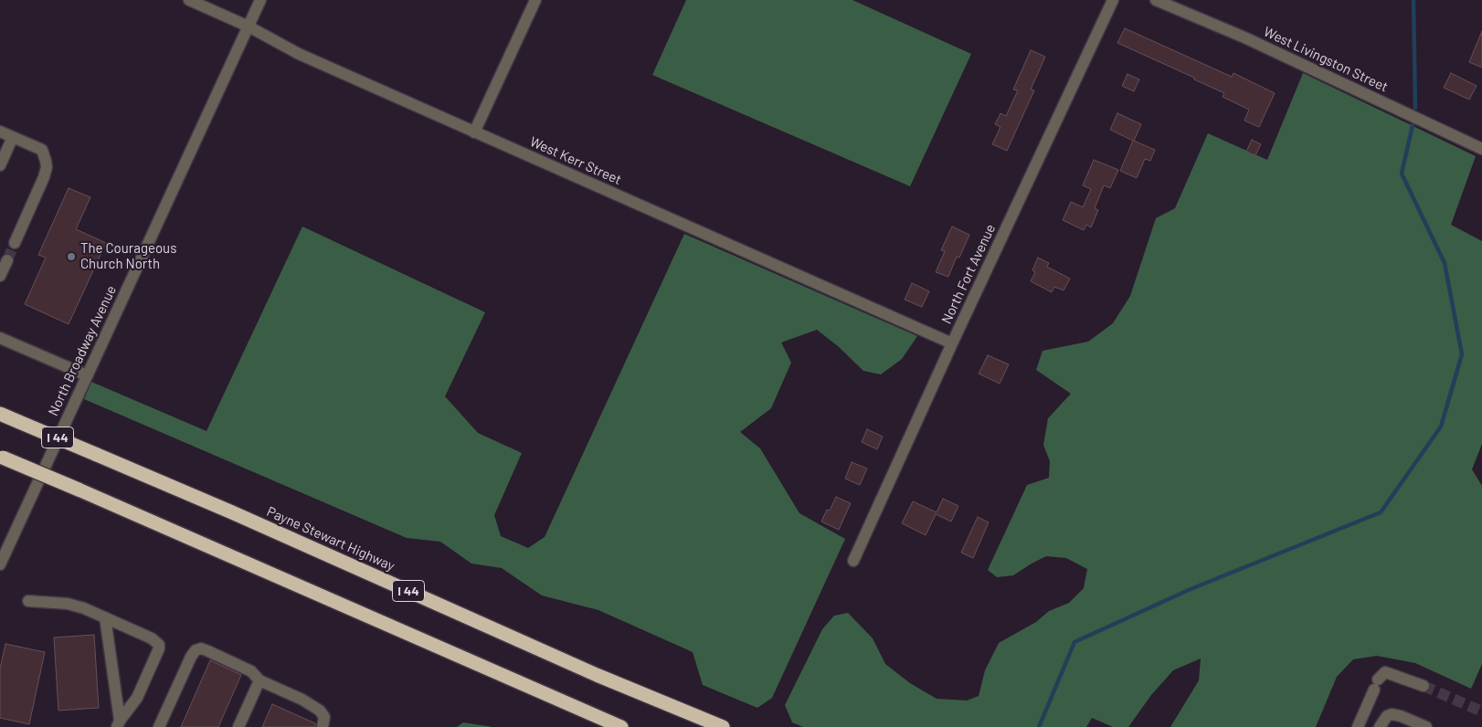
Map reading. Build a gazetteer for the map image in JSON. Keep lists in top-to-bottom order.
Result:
{
  "streets": {
    "highway": ["I 44", "Payne Stewart Highway"],
    "street": [
      "West Livingston Street",
      "West Kerr Street",
      "North Fort Avenue",
      "North Broadway Avenue"
    ]
  },
  "crossings": [
    ["West Kerr Street", "North Fort Avenue"],
    ["West Kerr Street", "North Broadway Avenue"]
  ],
  "places": ["The Courageous Church North"]
}
